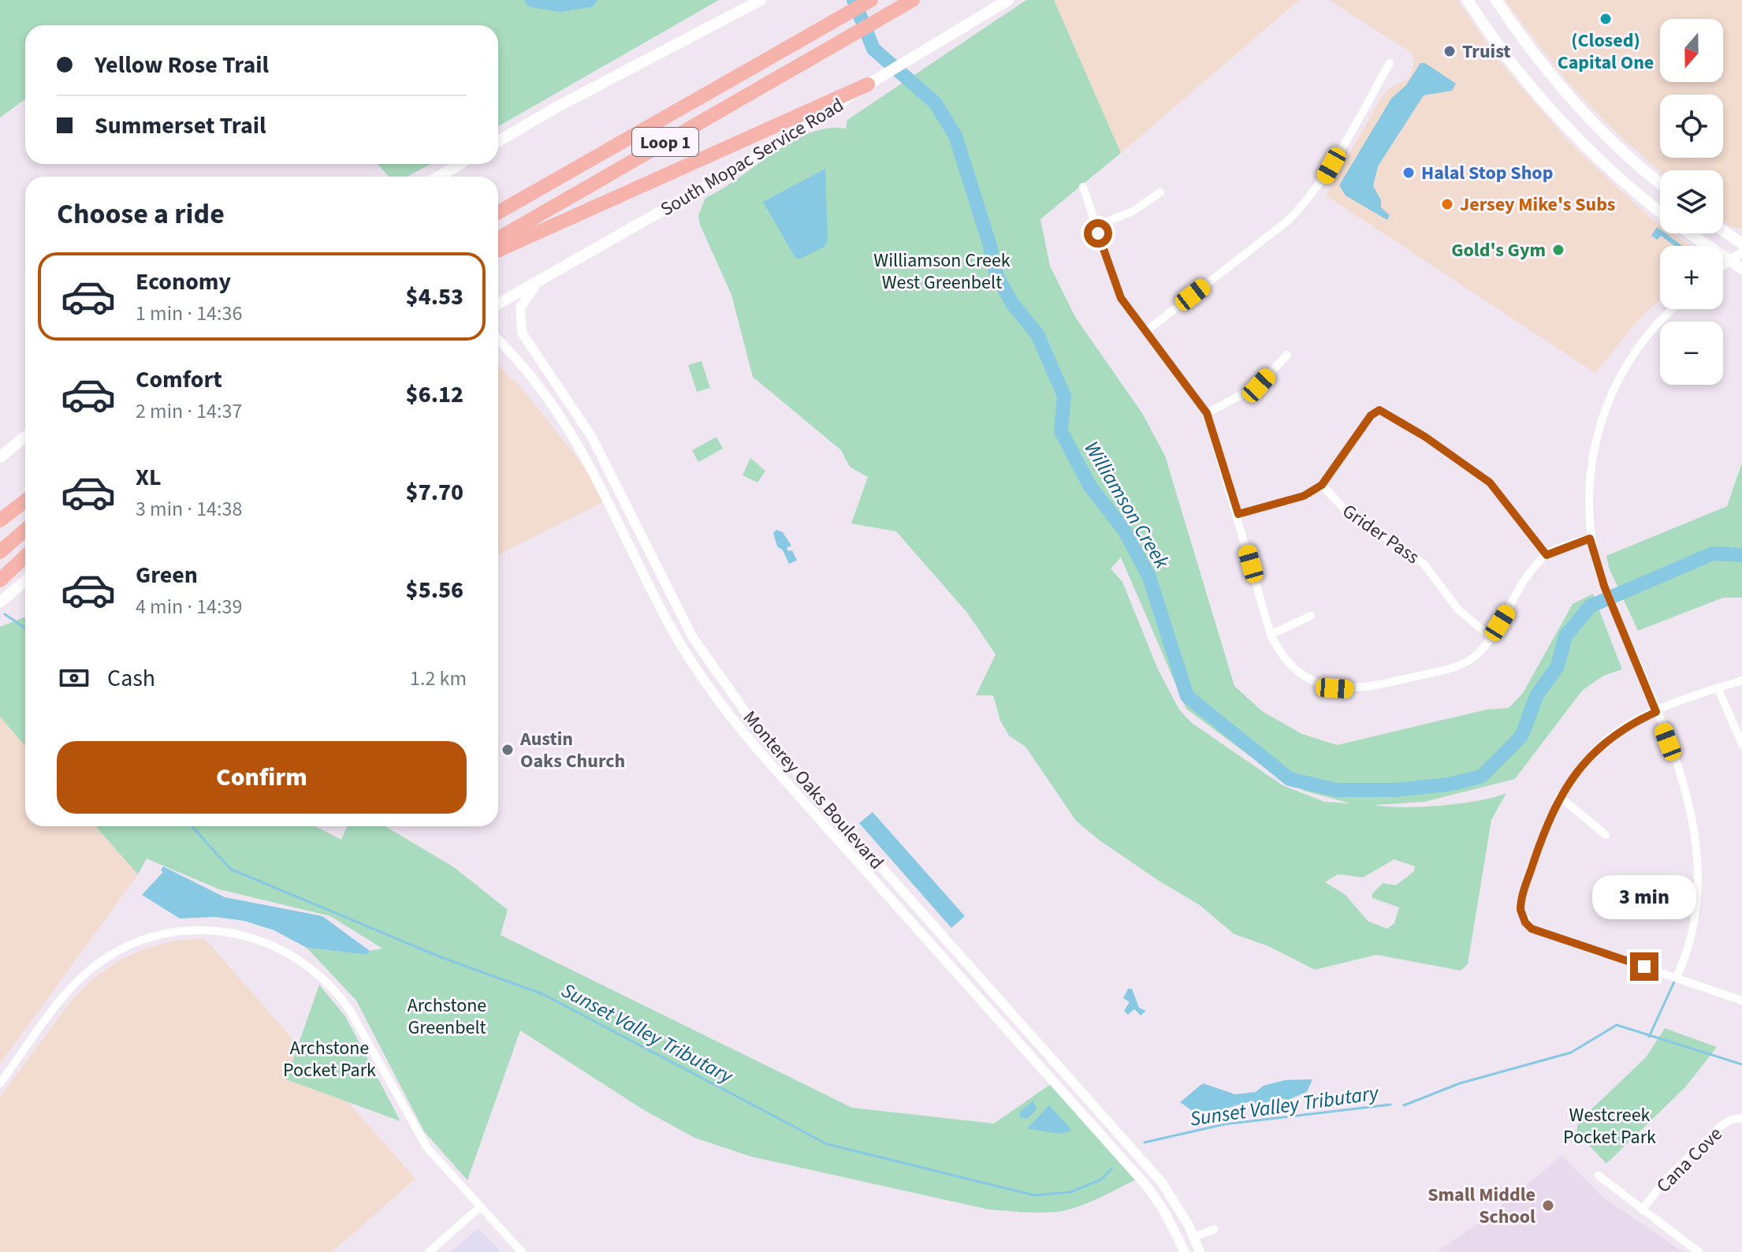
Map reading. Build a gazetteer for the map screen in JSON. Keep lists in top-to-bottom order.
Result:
{
  "streets": {
    "highway": ["Loop 1"],
    "main road": ["South Mopac Service Road"],
    "street": ["Grider Pass", "Monterey Oaks Boulevard", "Cana Cove"]
  },
  "crossings": [
    ["South Mopac Service Road", "Monterey Oaks Boulevard"]
  ],
  "water": ["Williamson Creek", "Sunset Valley Tributary"],
  "parks": [
    "Williamson Creek West Greenbelt",
    "Archstone Greenbelt",
    "Archstone Pocket Park",
    "Westcreek Pocket Park"
  ],
  "places": [
    "(Closed) Capital One",
    "Truist",
    "Halal Stop Shop",
    "Jersey Mike's Subs",
    "Gold's Gym",
    "Austin Oaks Church",
    "Small Middle School"
  ],
  "north": "bottom",
  "page": {
    "map_buttons": ["+", "−"],
    "banner": ["Yellow Rose Trail", "Summerset Trail"],
    "heading": "Choose a ride",
    "list": [
      {
        "name": "Economy",
        "note": "1 min · 14:36",
        "value": "$4.53"
      },
      {
        "name": "Comfort",
        "note": "2 min · 14:37",
        "value": "$6.12"
      },
      {
        "name": "XL",
        "note": "3 min · 14:38",
        "value": "$7.70"
      },
      {
        "name": "Green",
        "note": "4 min · 14:39",
        "value": "$5.56"
      }
    ],
    "pay": ["Cash", "1.2 km"],
    "buttons": "Confirm",
    "bubble": "3 min"
  }
}
